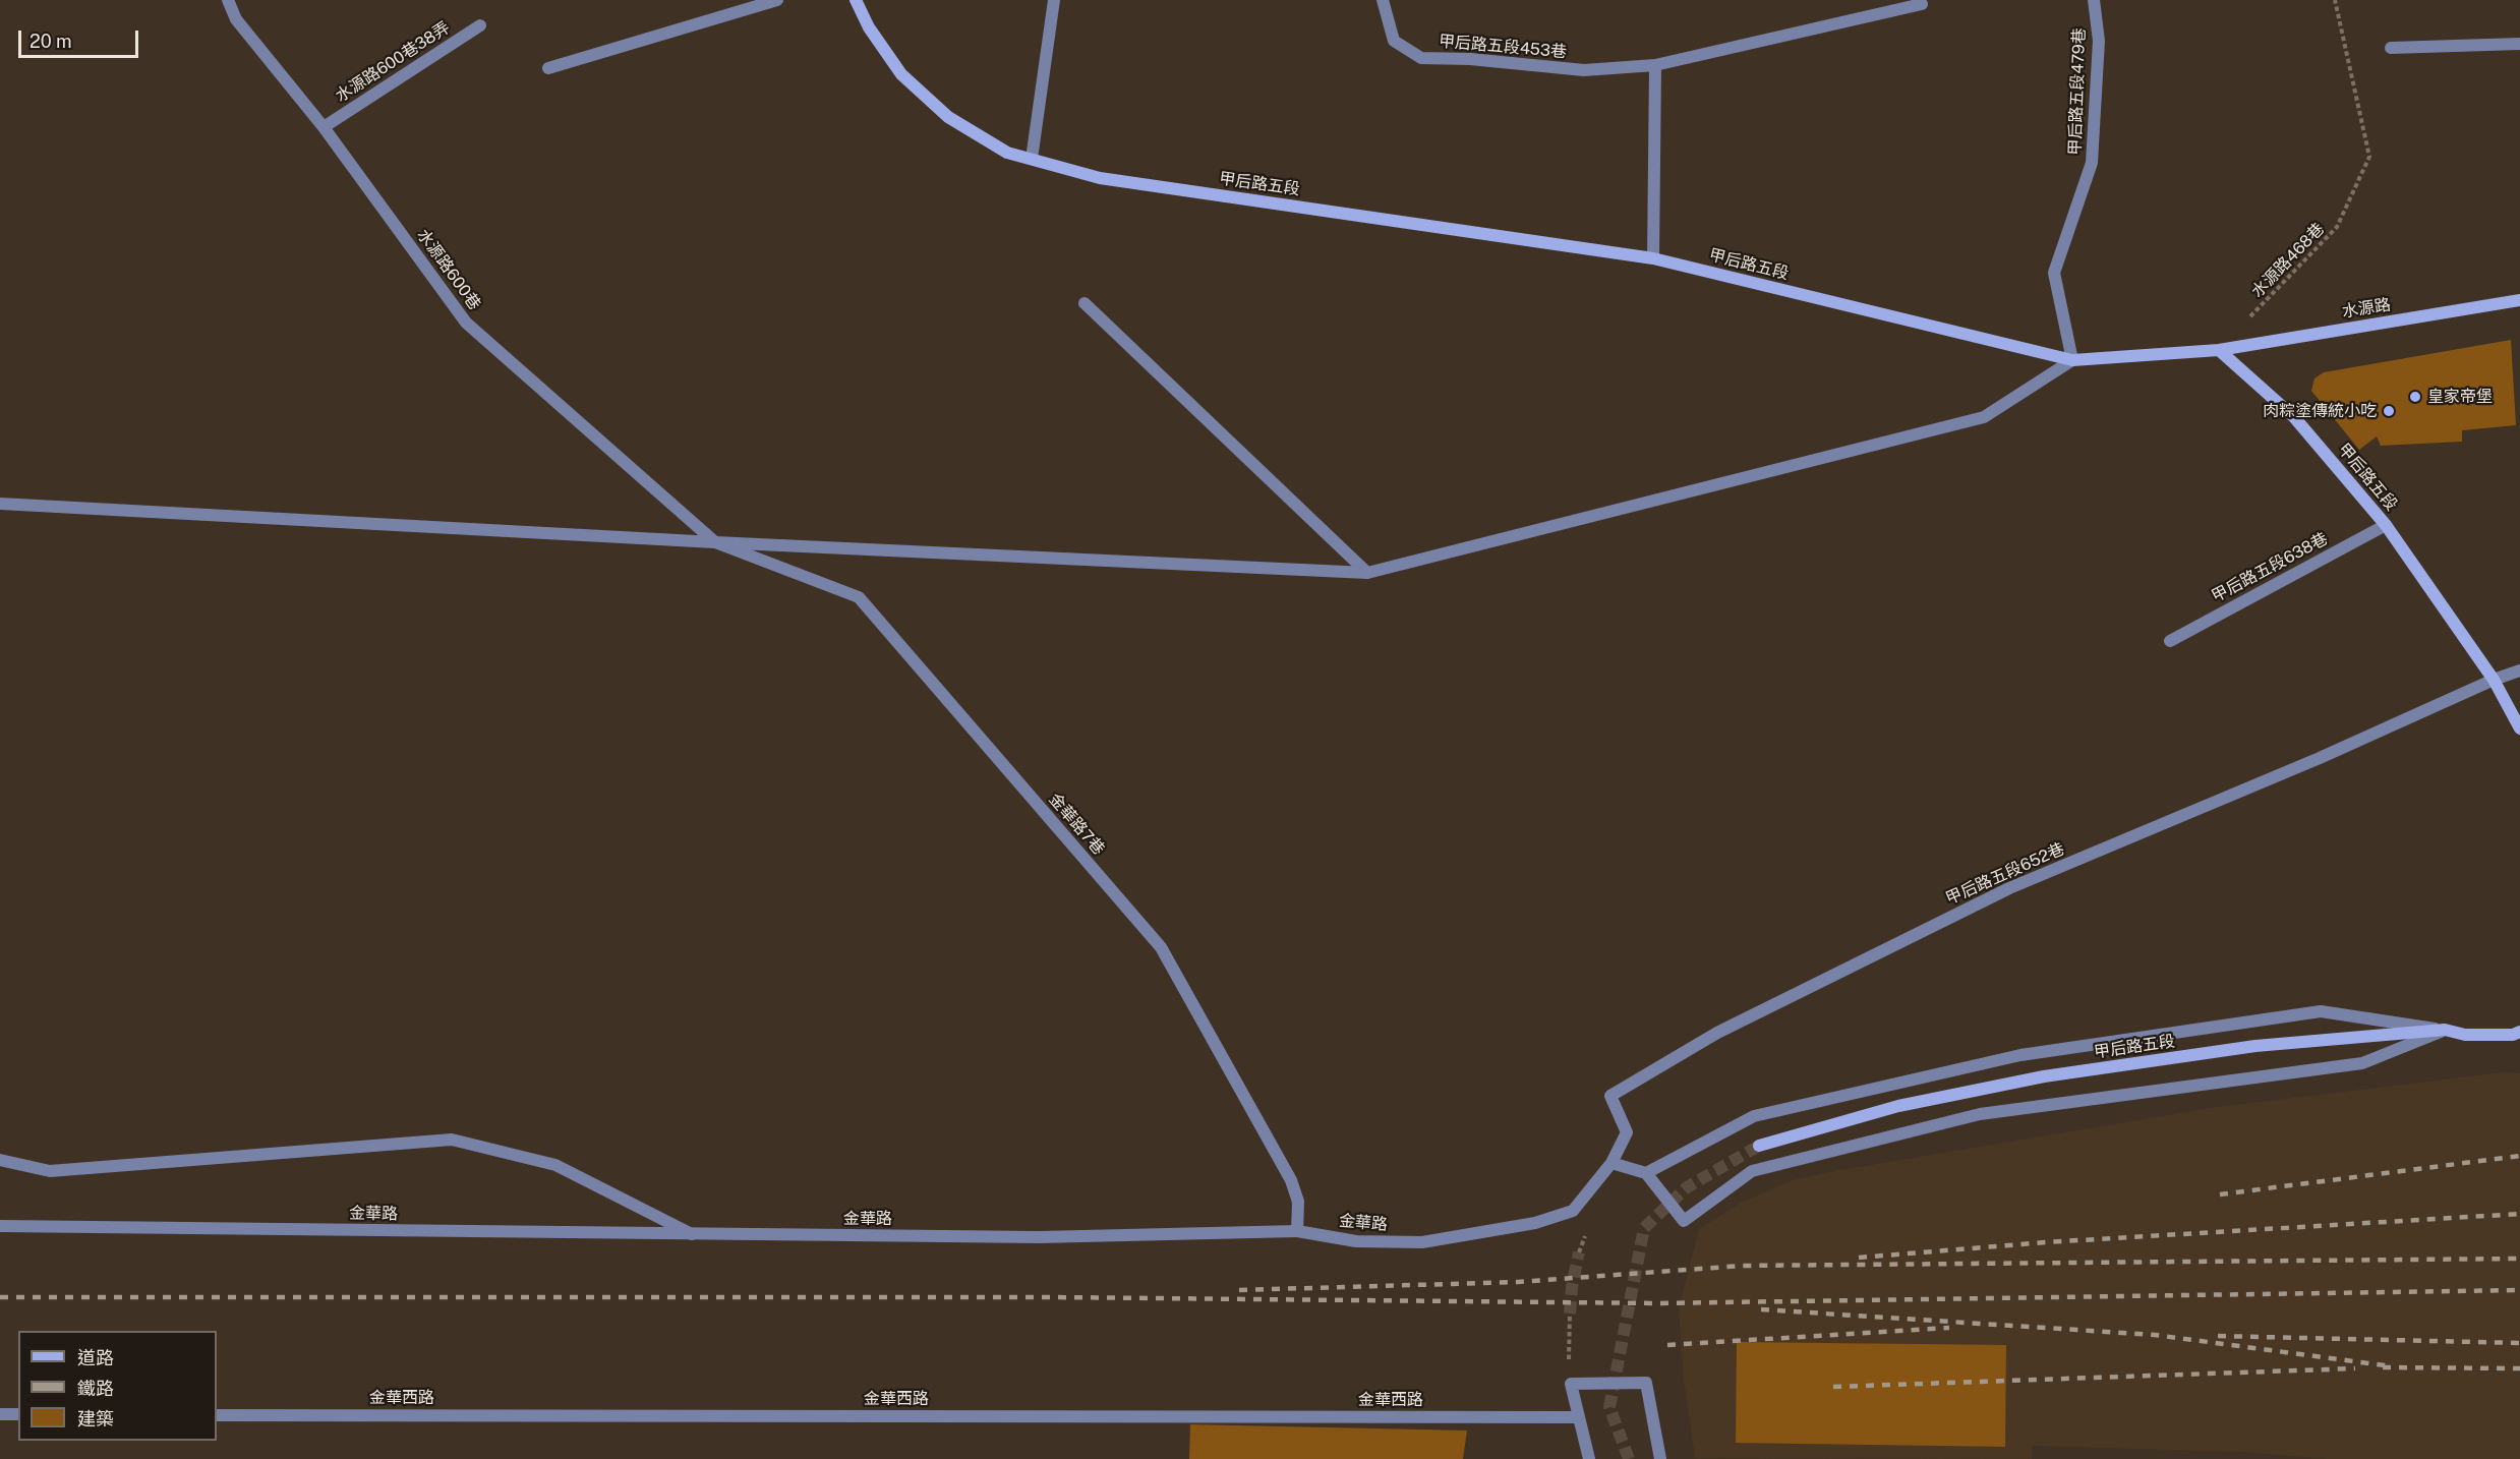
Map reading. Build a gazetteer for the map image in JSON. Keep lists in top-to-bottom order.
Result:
{
  "streets": {
    "main road": ["甲后路五段", "水源路"],
    "street": [
      "甲后路五段453巷",
      "水源路600巷38弄",
      "甲后路五段479巷",
      "水源路600巷",
      "甲后路五段638巷",
      "金華路7巷",
      "甲后路五段652巷",
      "金華路",
      "金華西路"
    ],
    "path": ["水源路468巷"]
  },
  "crossings": [
    ["水源路600巷38弄", "水源路600巷"],
    ["甲后路五段479巷", "甲后路五段"],
    ["甲后路五段", "水源路468巷"],
    ["甲后路五段", "水源路"],
    ["甲后路五段", "甲后路五段638巷"],
    ["甲后路五段", "甲后路五段652巷"],
    ["水源路468巷", "水源路"],
    ["水源路600巷", "金華路7巷"],
    ["金華路7巷", "金華路"],
    ["甲后路五段652巷", "金華路"]
  ],
  "places": ["皇家帝堡", "肉粽塗傳統小吃"],
  "legend": ["道路", "鐵路", "建築"],
  "scale_bar": "20 m"
}
